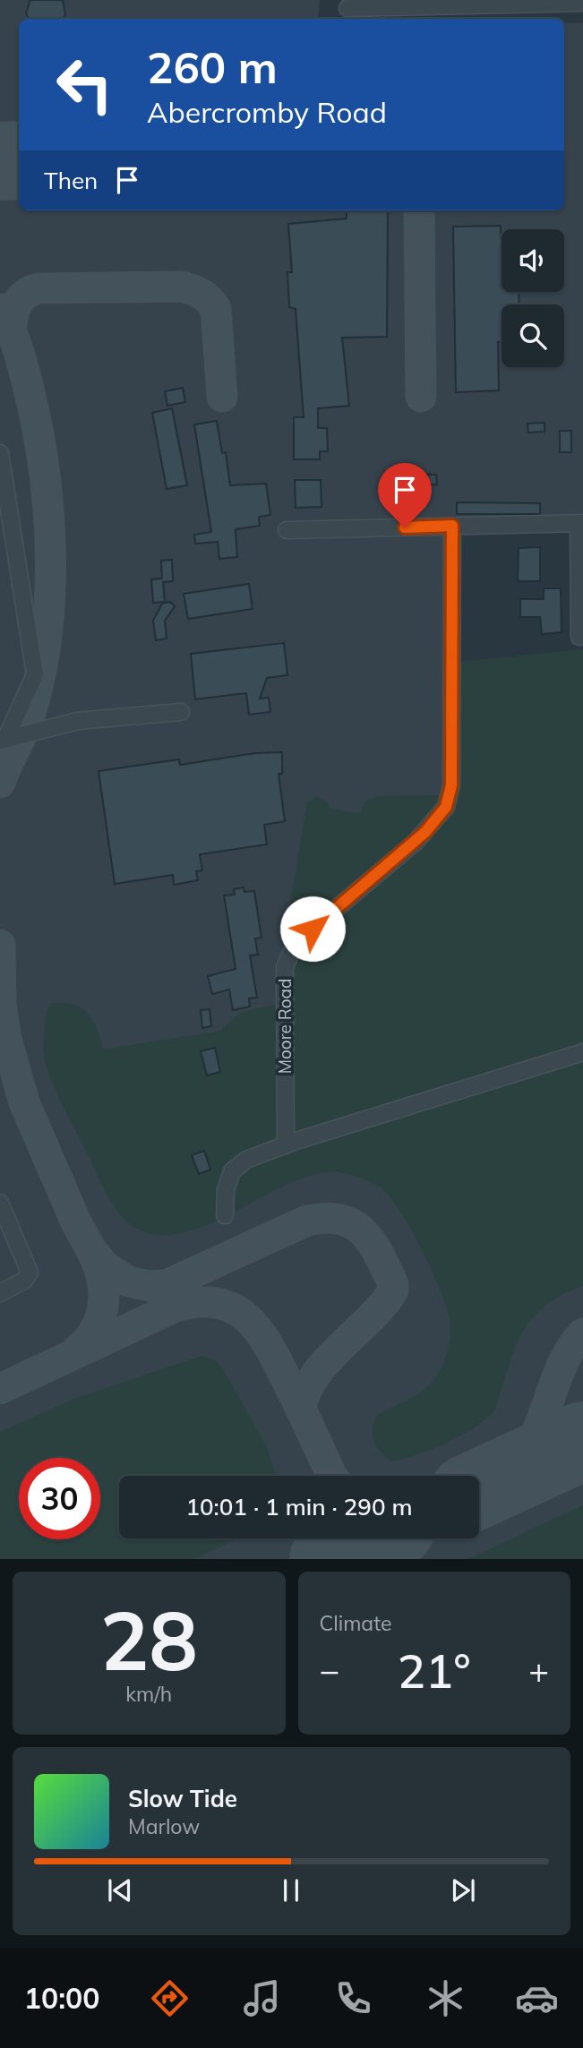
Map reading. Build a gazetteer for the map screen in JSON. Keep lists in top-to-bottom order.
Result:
{
  "streets": {
    "street": ["Moore Road"]
  },
  "page": {
    "turn": ["260 m", "Abercromby Road"],
    "then": "Then",
    "limit": "30",
    "trip": "10:01 · 1 min · 290 m",
    "tile": [
      ["28", "km/h"],
      "Climate"
    ],
    "heat": ["−", "21°", "+"],
    "song": ["Slow Tide", "Marlow"],
    "tabs": "10:00"
  }
}
